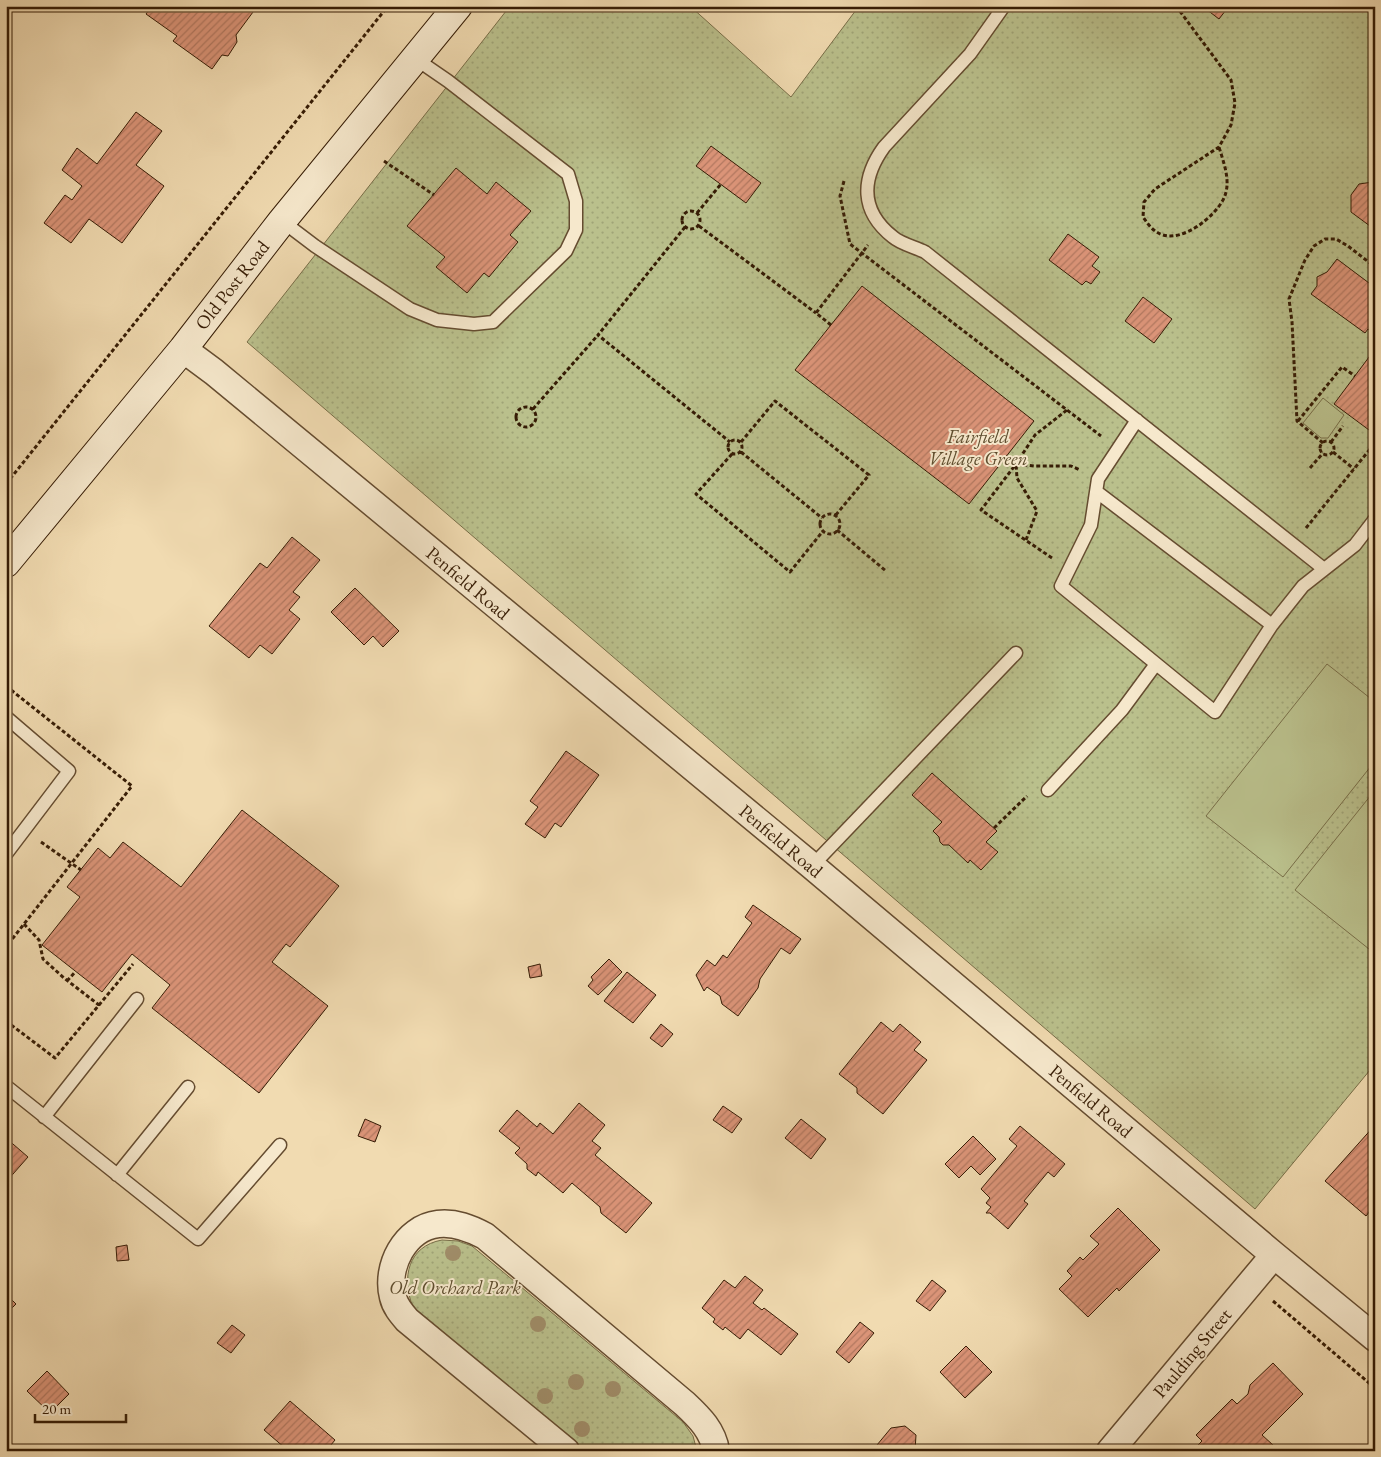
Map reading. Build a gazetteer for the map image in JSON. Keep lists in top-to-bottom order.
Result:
{
  "streets": {
    "street": ["Old Post Road", "Penfield Road", "Paulding Street"]
  },
  "crossings": [
    ["Old Post Road", "Penfield Road"],
    ["Penfield Road", "Paulding Street"]
  ],
  "parks": ["Fairfield Village Green", "Old Orchard Park"],
  "scale_bar": "20 m"
}
